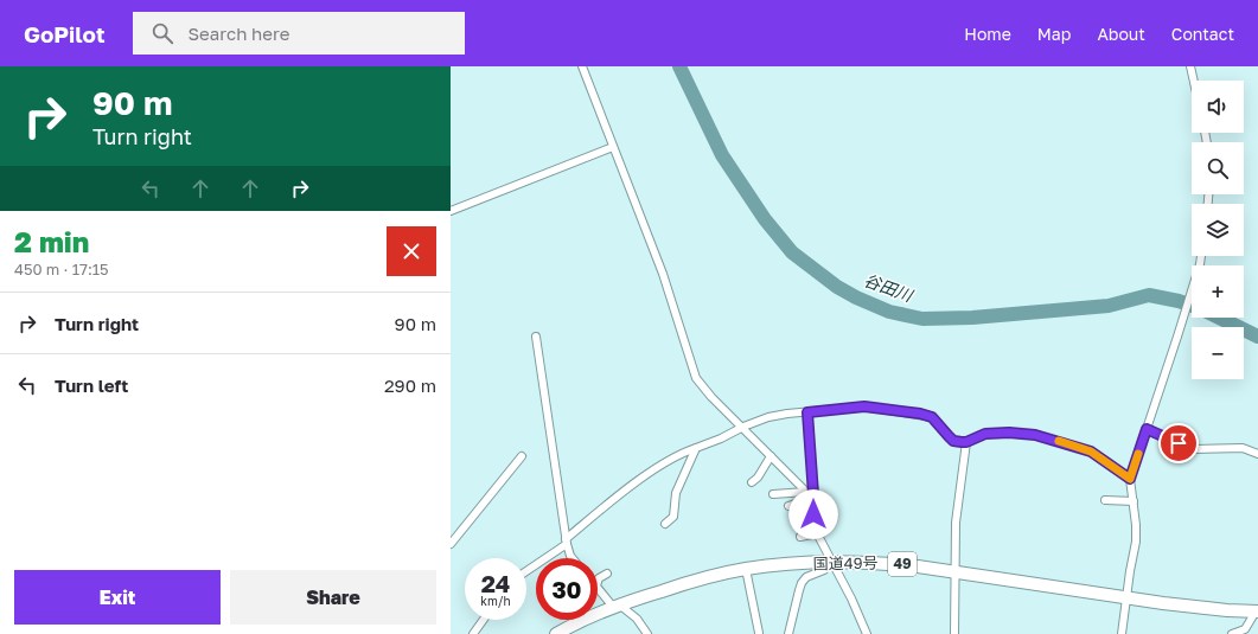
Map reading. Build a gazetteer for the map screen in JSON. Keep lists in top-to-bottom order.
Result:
{
  "streets": {
    "highway": ["国道49号", "49"]
  },
  "water": ["谷田川"],
  "page": {
    "header": "GoPilot",
    "search": "Search here",
    "nav": [
      "Home",
      "Map",
      "About",
      "Contact"
    ],
    "turn": ["90 m", "Turn right"],
    "map_buttons": ["+", "−"],
    "heading": ["2 min", "450 m · 17:15"],
    "list": [
      {
        "name": "Turn right",
        "value": "90 m"
      },
      {
        "name": "Turn left",
        "value": "290 m"
      }
    ],
    "speed": "24 km/h",
    "limit": "30",
    "buttons": ["Exit", "Share"]
  }
}
